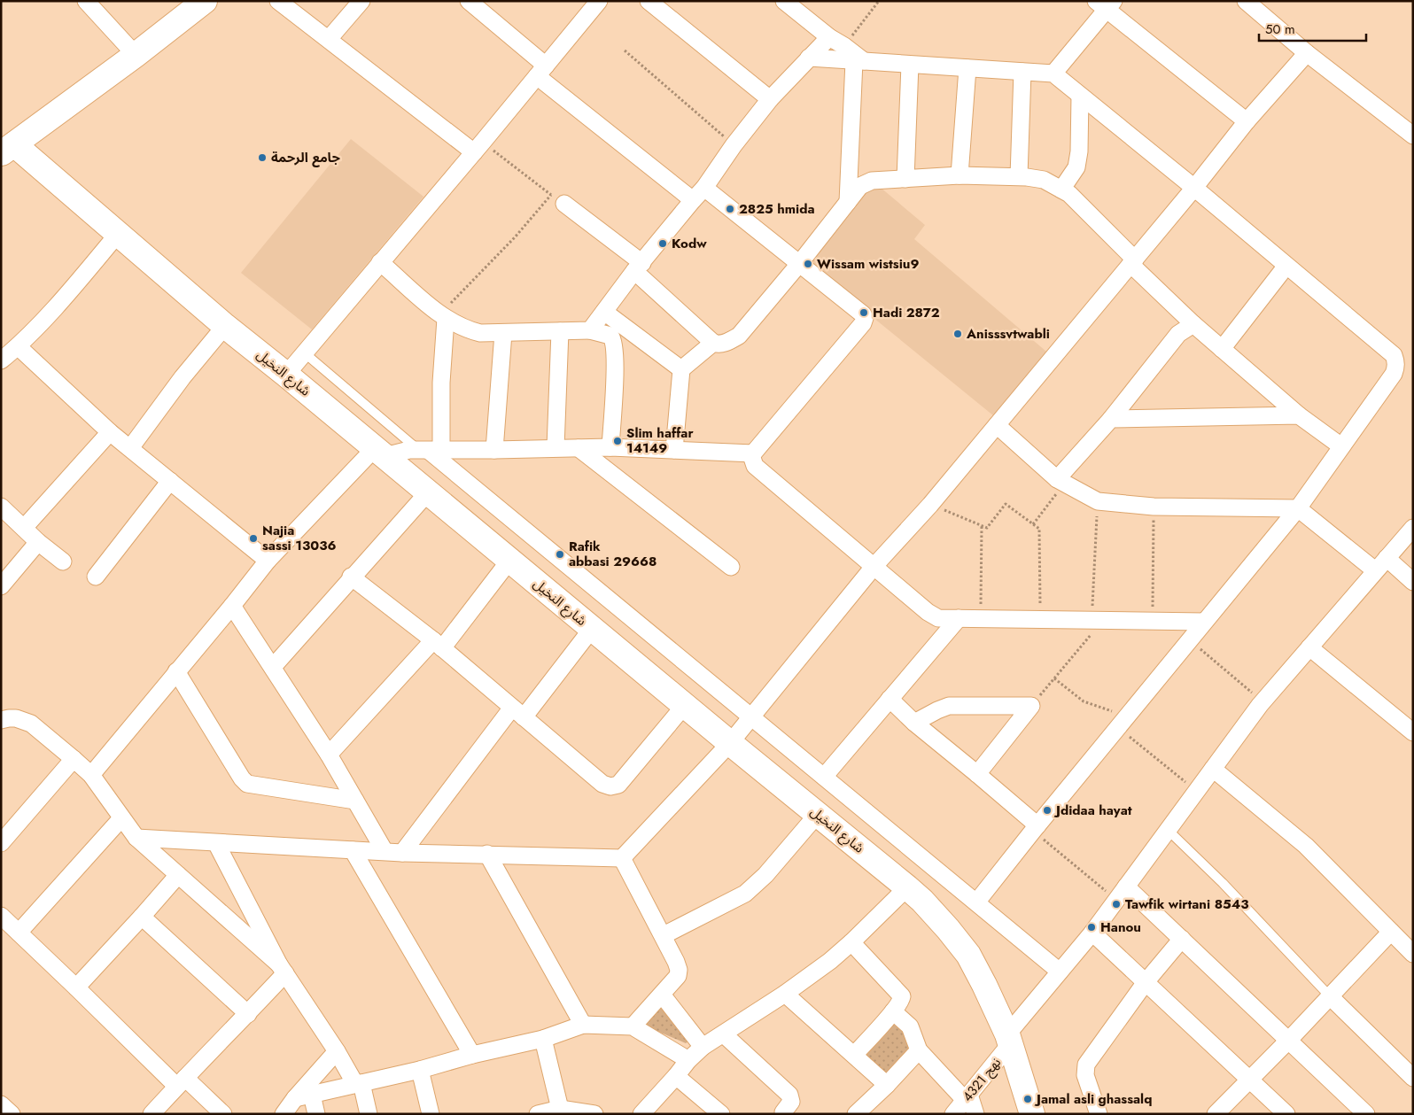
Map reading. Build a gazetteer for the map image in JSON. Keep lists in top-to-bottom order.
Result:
{
  "streets": {
    "main road": ["شارع النخيل"],
    "street": ["نهج 4321"]
  },
  "crossings": [
    ["شارع النخيل", "نهج 4321"]
  ],
  "places": [
    "جامع الرحمة",
    "2825 hmida",
    "Kodw",
    "Wissam wistsiu9",
    "Hadi 2872",
    "Anisssvtwabli",
    "Slim haffar 14149",
    "Najia sassi 13036",
    "Rafik abbasi 29668",
    "Jdidaa hayat",
    "Tawfik wirtani 8543",
    "Hanou",
    "Jamal asli ghassalq"
  ],
  "scale_bar": "50 m"
}
